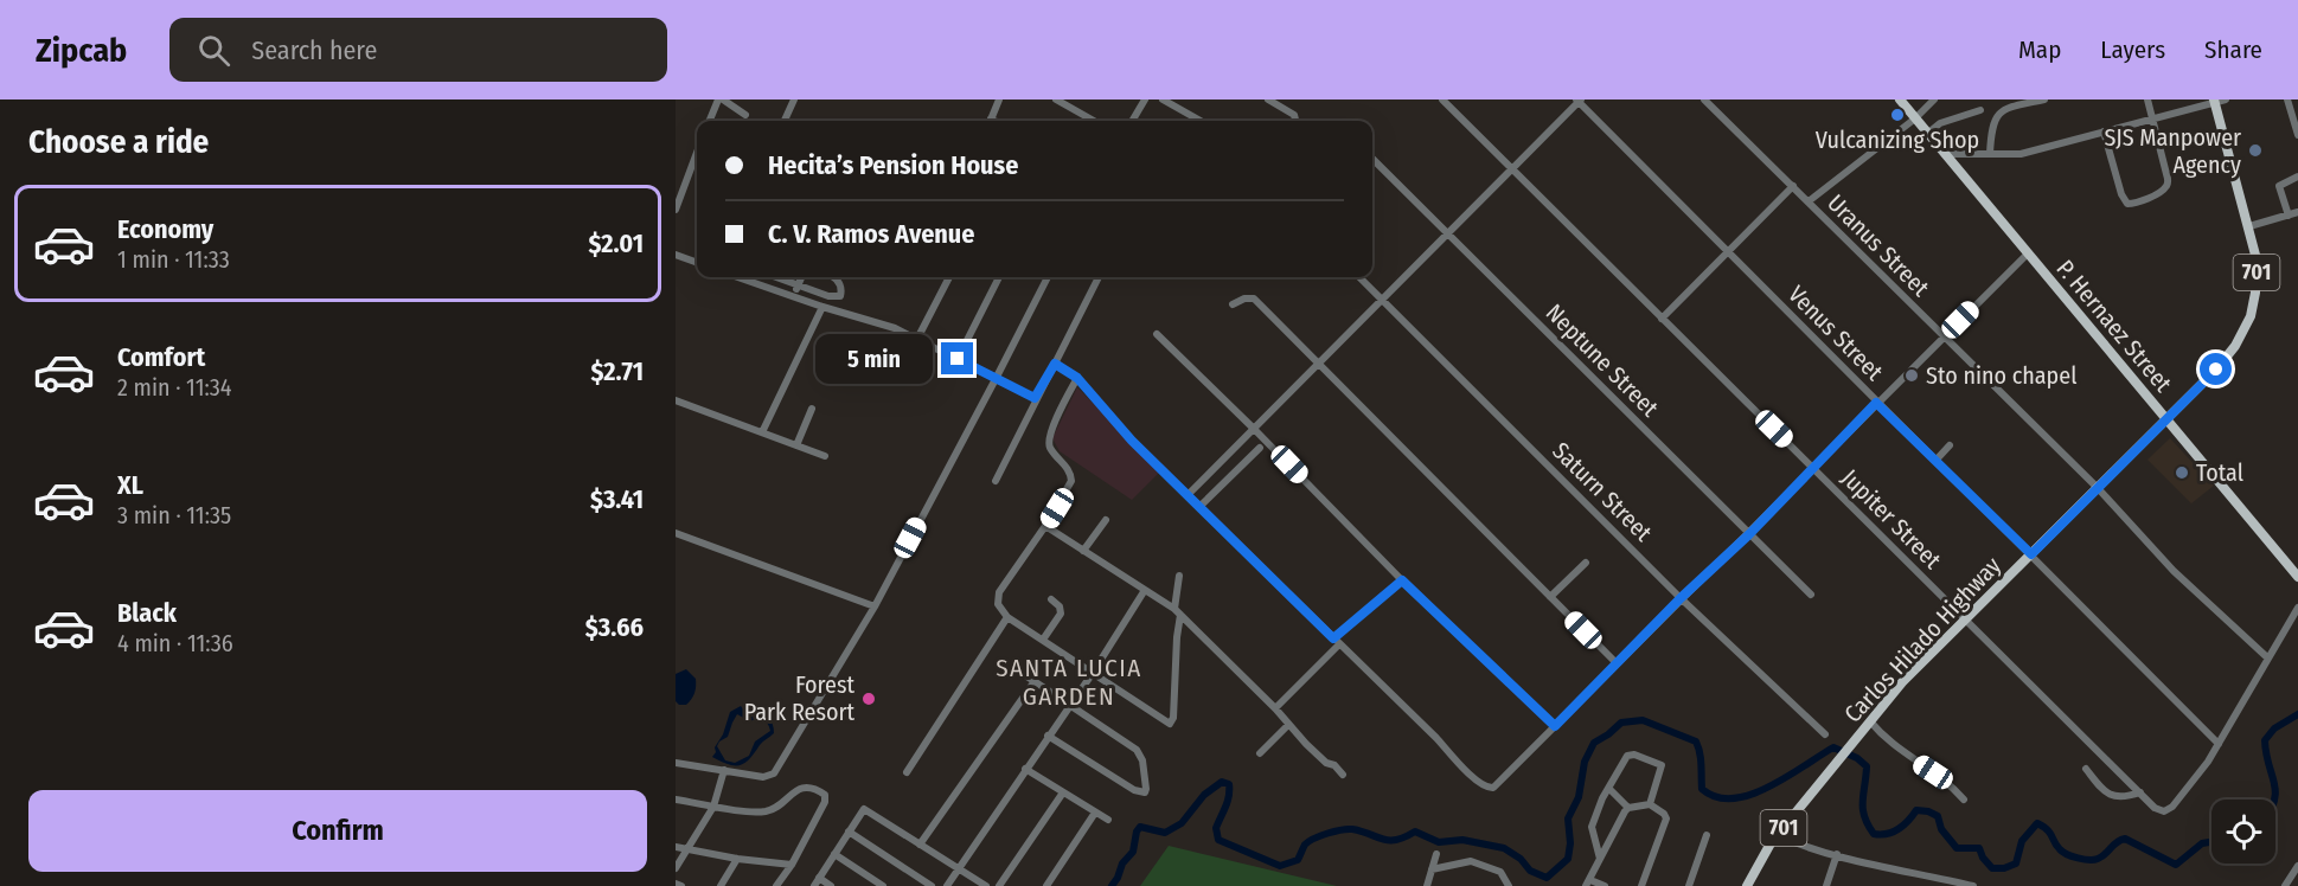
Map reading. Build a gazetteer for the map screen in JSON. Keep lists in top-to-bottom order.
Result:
{
  "streets": {
    "main road": ["701", "P. Hernaez Street", "Carlos Hilado Highway"],
    "street": [
      "Uranus Street",
      "Venus Street",
      "Neptune Street",
      "Saturn Street",
      "Jupiter Street"
    ]
  },
  "crossings": [
    ["Uranus Street", "Carlos Hilado Highway"],
    ["P. Hernaez Street", "Carlos Hilado Highway"],
    ["Venus Street", "Jupiter Street"],
    ["Venus Street", "Carlos Hilado Highway"],
    ["Jupiter Street", "Carlos Hilado Highway"]
  ],
  "districts": ["SANTA LUCIA GARDEN"],
  "places": [
    "Vulcanizing Shop",
    "SJS Manpower Agency",
    "Sto nino chapel",
    "Total",
    "Forest Park Resort"
  ],
  "page": {
    "header": "Zipcab",
    "search": "Search here",
    "nav": ["Map", "Layers", "Share"],
    "heading": "Choose a ride",
    "banner": ["Hecita’s Pension House", "C. V. Ramos Avenue"],
    "list": [
      {
        "name": "Economy",
        "note": "1 min · 11:33",
        "value": "$2.01"
      },
      {
        "name": "Comfort",
        "note": "2 min · 11:34",
        "value": "$2.71"
      },
      {
        "name": "XL",
        "note": "3 min · 11:35",
        "value": "$3.41"
      },
      {
        "name": "Black",
        "note": "4 min · 11:36",
        "value": "$3.66"
      }
    ],
    "bubble": "5 min",
    "buttons": "Confirm"
  }
}
